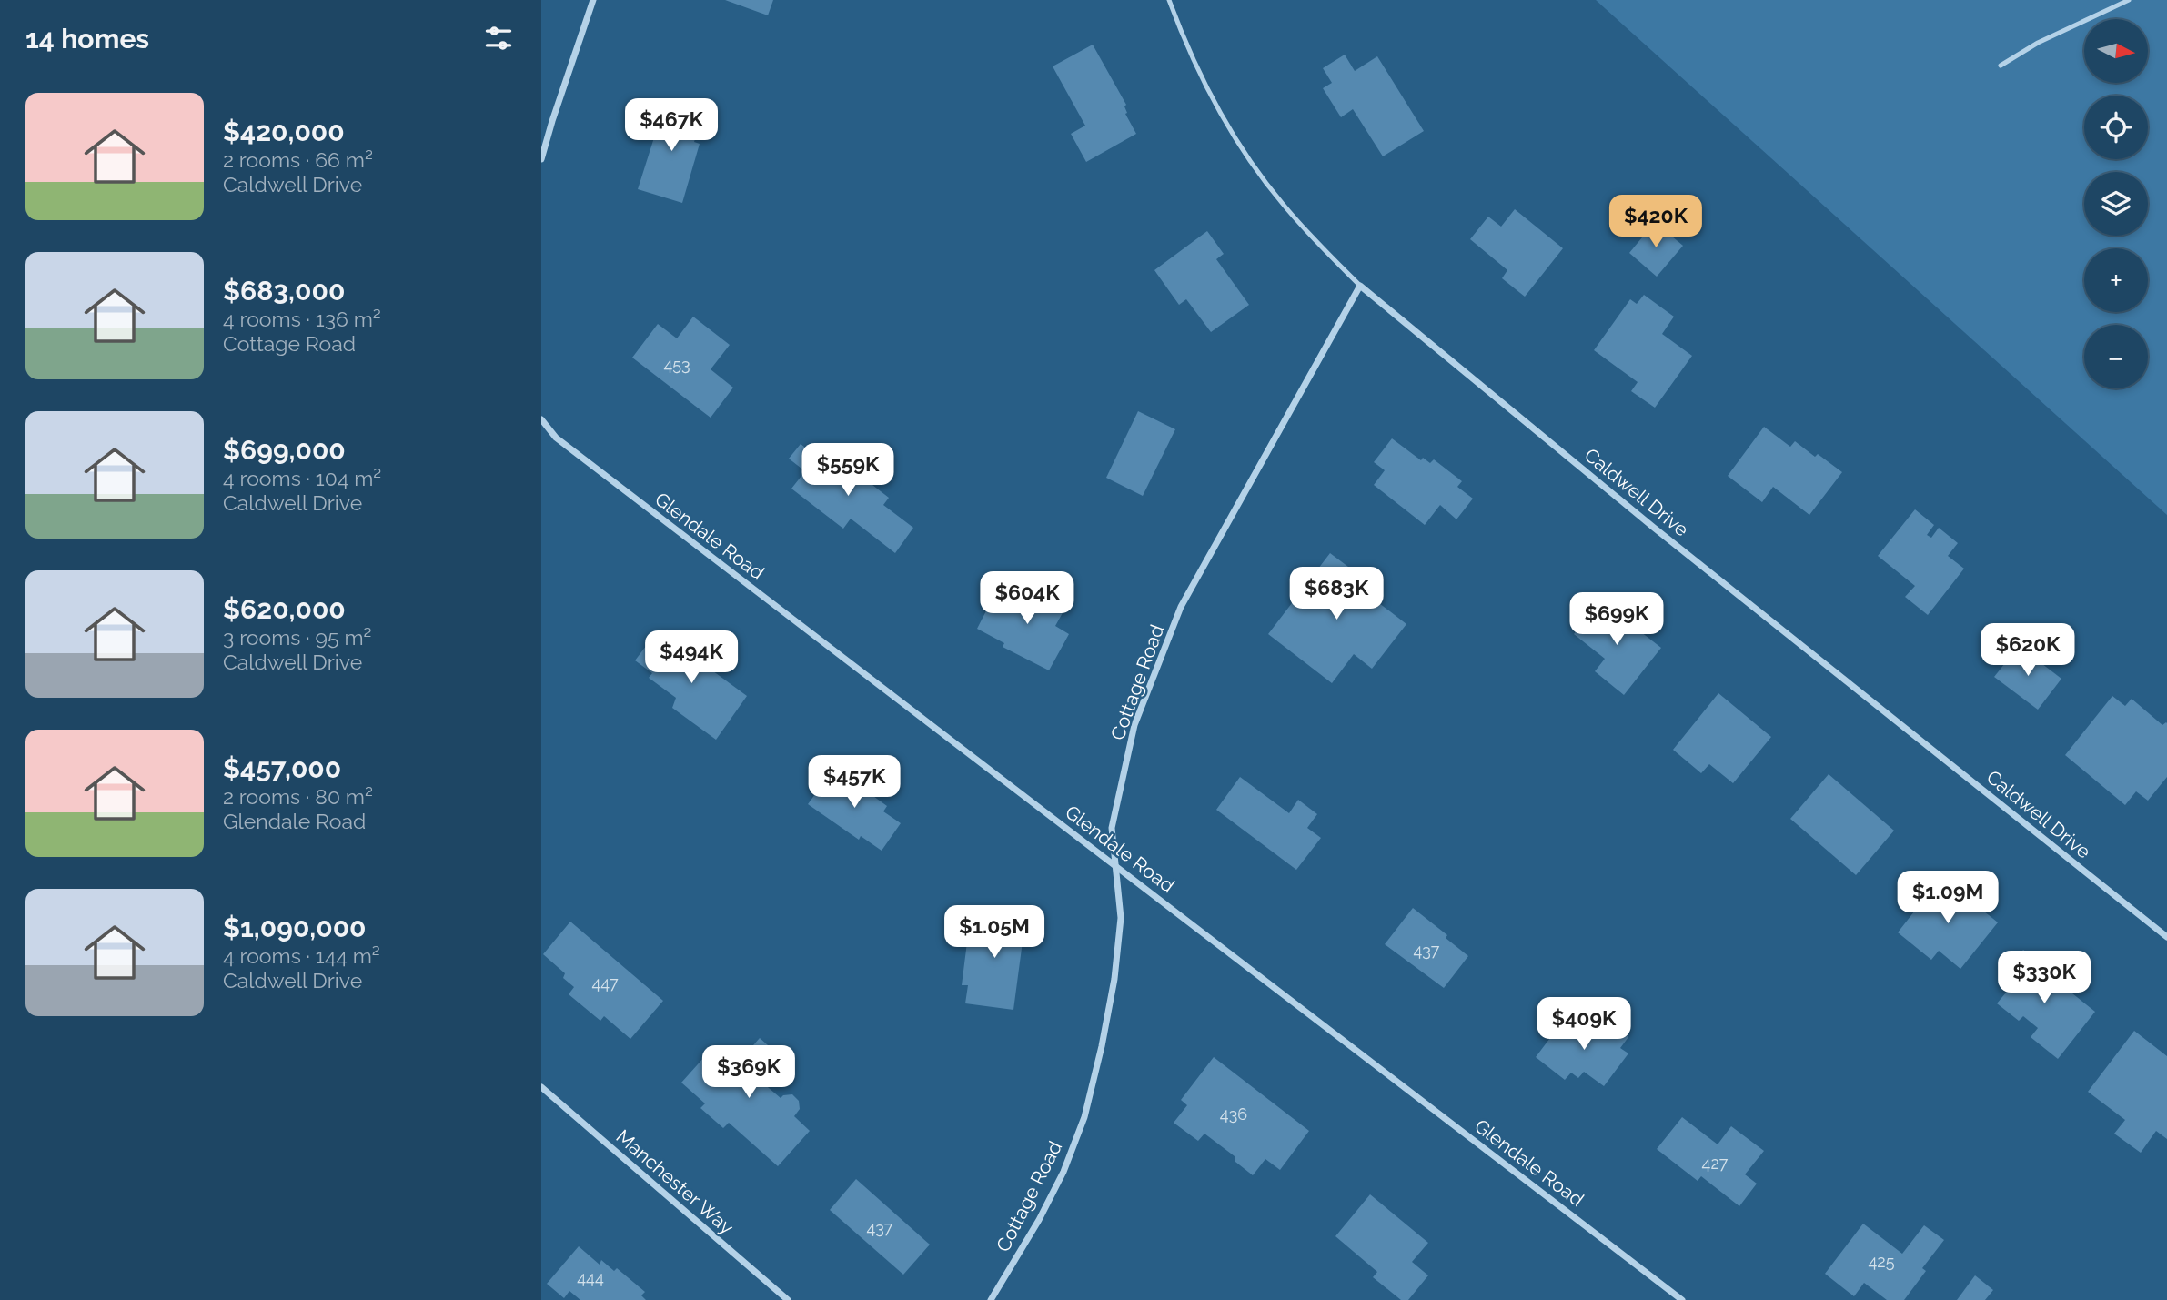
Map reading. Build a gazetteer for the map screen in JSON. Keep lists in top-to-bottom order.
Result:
{
  "streets": {
    "street": [
      "Caldwell Drive",
      "Glendale Road",
      "Cottage Road",
      "Manchester Way"
    ]
  },
  "crossings": [
    ["Caldwell Drive", "Cottage Road"],
    ["Glendale Road", "Cottage Road"]
  ],
  "house_numbers": [
    "453",
    "437",
    "447",
    "436",
    "427",
    "437",
    "425",
    "444"
  ],
  "north": "right",
  "page": {
    "heading": "14 homes",
    "map_buttons": ["+", "−"],
    "list": [
      {
        "name": "$420,000",
        "note": "2 rooms · 66 m² · Caldwell Drive"
      },
      {
        "name": "$683,000",
        "note": "4 rooms · 136 m² · Cottage Road"
      },
      {
        "name": "$699,000",
        "note": "4 rooms · 104 m² · Caldwell Drive"
      },
      {
        "name": "$620,000",
        "note": "3 rooms · 95 m² · Caldwell Drive"
      },
      {
        "name": "$457,000",
        "note": "2 rooms · 80 m² · Glendale Road"
      },
      {
        "name": "$1,090,000",
        "note": "4 rooms · 144 m² · Caldwell Drive"
      }
    ],
    "price": [
      "$467K",
      "$420K",
      "$559K",
      "$683K",
      "$604K",
      "$699K",
      "$620K",
      "$494K",
      "$457K",
      "$1.09M",
      "$1.05M",
      "$330K",
      "$409K",
      "$369K"
    ]
  }
}
